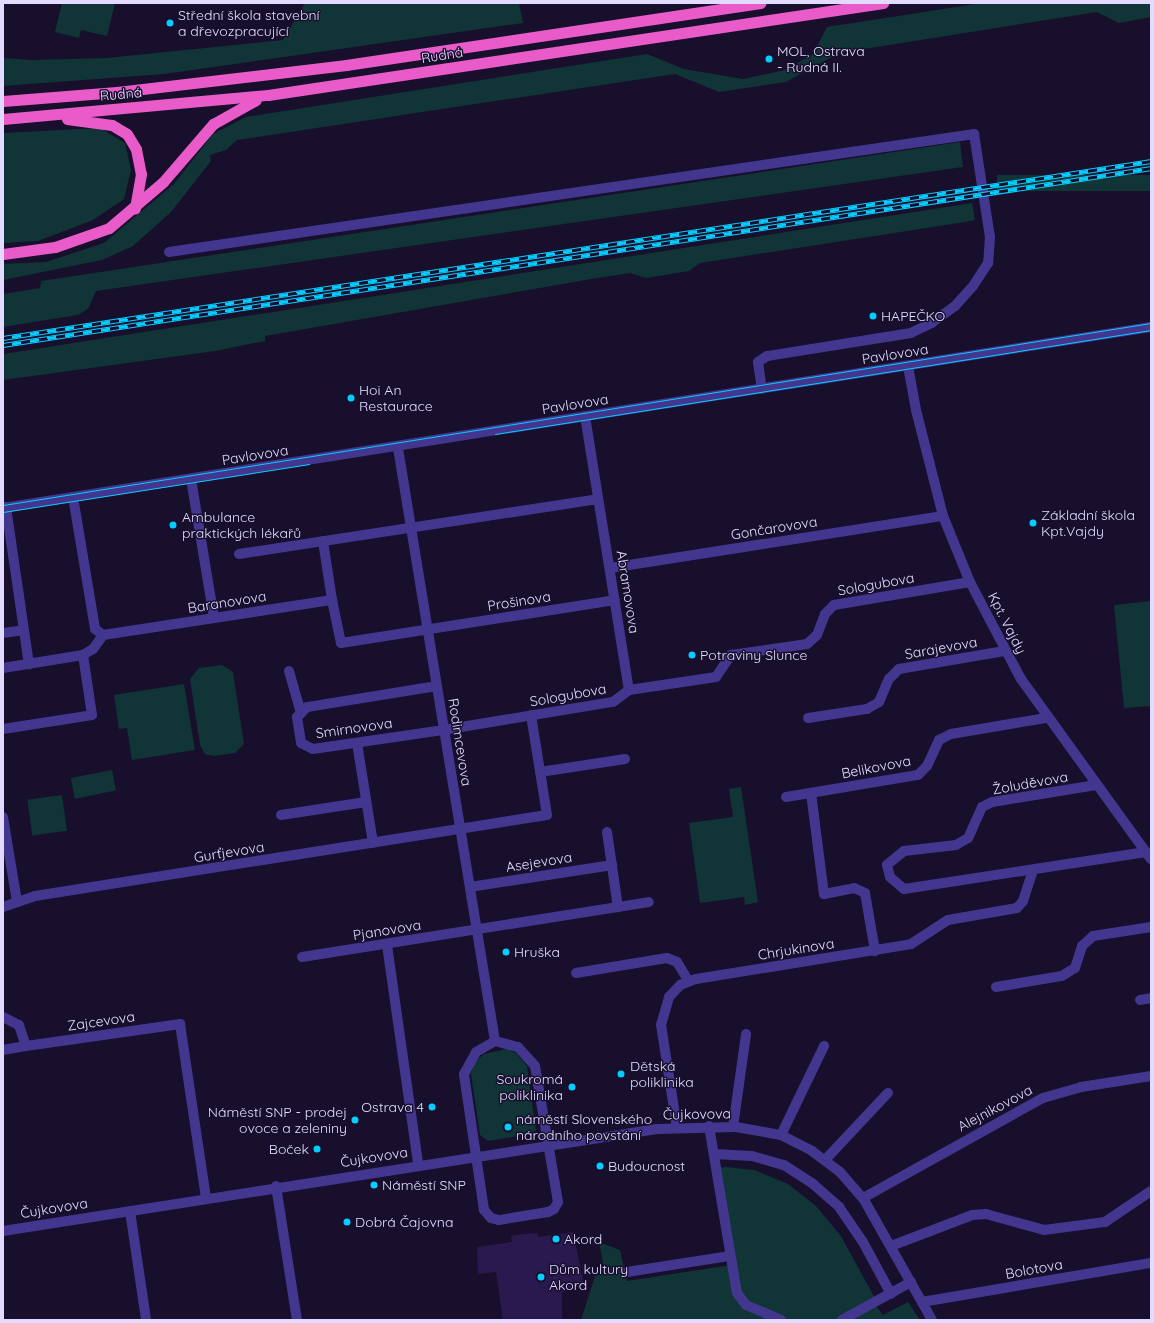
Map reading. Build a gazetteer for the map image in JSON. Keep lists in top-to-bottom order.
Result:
{
  "streets": {
    "highway": ["Rudná"],
    "street": [
      "Pavlovova",
      "Gončarovova",
      "Sologubova",
      "Abramovova",
      "Prošinova",
      "Baranovova",
      "Kpt. Vajdy",
      "Sarajevova",
      "Smirnovova",
      "Rodimcevova",
      "Belikovova",
      "Žoluděvova",
      "Gurťjevova",
      "Asejevova",
      "Pjanovova",
      "Chrjukinova",
      "Zajcevova",
      "Alejnikovova",
      "Čujkovova",
      "Bolotova"
    ]
  },
  "crossings": [
    ["Pavlovova", "Abramovova"],
    ["Pavlovova", "Kpt. Vajdy"],
    ["Pavlovova", "Rodimcevova"],
    ["Gončarovova", "Abramovova"],
    ["Gončarovova", "Kpt. Vajdy"],
    ["Sologubova", "Abramovova"],
    ["Sologubova", "Kpt. Vajdy"],
    ["Sologubova", "Smirnovova"],
    ["Sologubova", "Rodimcevova"],
    ["Abramovova", "Prošinova"],
    ["Prošinova", "Rodimcevova"],
    ["Kpt. Vajdy", "Sarajevova"],
    ["Kpt. Vajdy", "Belikovova"],
    ["Kpt. Vajdy", "Žoluděvova"],
    ["Smirnovova", "Rodimcevova"],
    ["Rodimcevova", "Gurťjevova"],
    ["Rodimcevova", "Asejevova"],
    ["Rodimcevova", "Pjanovova"],
    ["Žoluděvova", "Chrjukinova"],
    ["Chrjukinova", "Čujkovova"],
    ["Zajcevova", "Čujkovova"],
    ["Alejnikovova", "Čujkovova"],
    ["Čujkovova", "Bolotova"]
  ],
  "places": [
    "Střední škola stavební a dřevozpracující",
    "MOL, Ostrava - Rudná II.",
    "HAPEČKO",
    "Hoi An Restaurace",
    "Základní škola Kpt.Vajdy",
    "Ambulance praktických lékařů",
    "Potraviny Slunce",
    "Hruška",
    "Dětská poliklinika",
    "Soukromá poliklinika",
    "Ostrava 4",
    "Náměstí SNP - prodej ovoce a zeleniny",
    "náměstí Slovenského národního povstání",
    "Boček",
    "Budoucnost",
    "Náměstí SNP",
    "Dobrá Čajovna",
    "Akord",
    "Dům kultury Akord"
  ]
}
